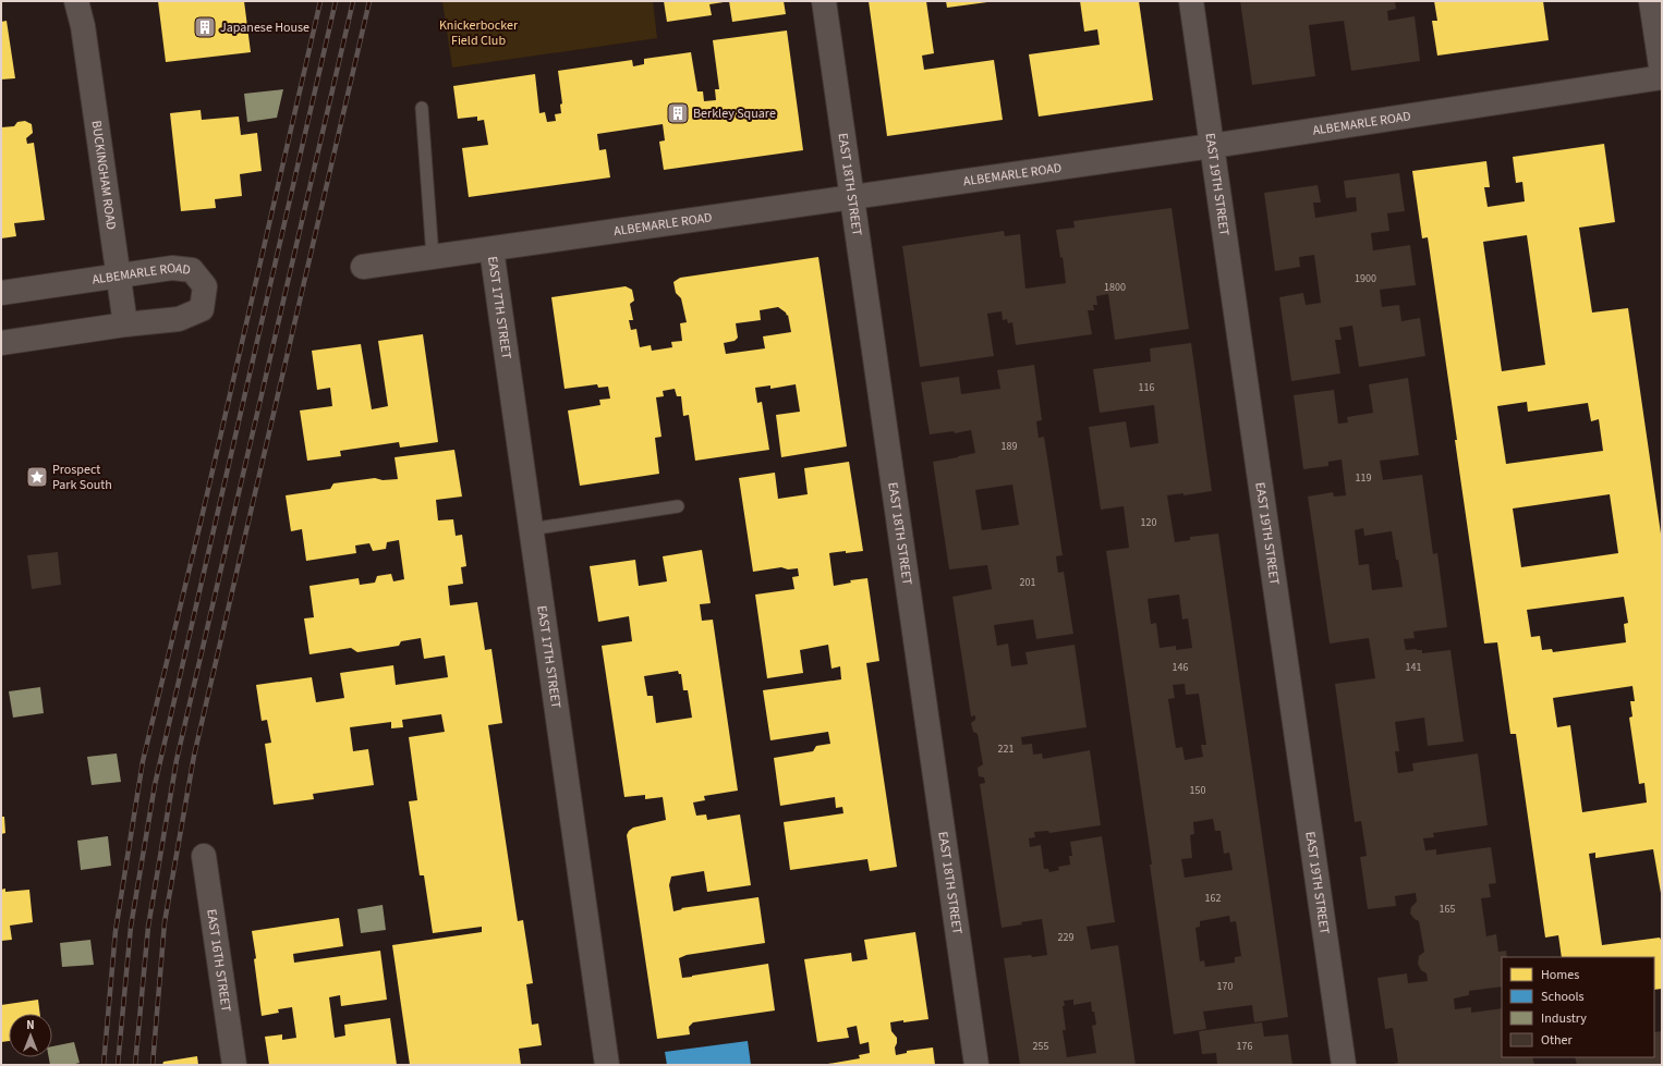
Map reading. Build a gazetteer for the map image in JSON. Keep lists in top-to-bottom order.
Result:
{
  "streets": {
    "street": [
      "ALBEMARLE ROAD",
      "BUCKINGHAM ROAD",
      "EAST 18TH STREET",
      "EAST 19TH STREET",
      "EAST 17TH STREET",
      "EAST 16TH STREET"
    ]
  },
  "crossings": [
    ["ALBEMARLE ROAD", "BUCKINGHAM ROAD"],
    ["ALBEMARLE ROAD", "EAST 18TH STREET"],
    ["ALBEMARLE ROAD", "EAST 19TH STREET"],
    ["ALBEMARLE ROAD", "EAST 17TH STREET"]
  ],
  "parks": ["Knickerbocker Field Club"],
  "places": {
    "building": ["Japanese House", "Berkley Square"],
    "place": ["Prospect Park South"]
  },
  "house_numbers": [
    "1900",
    "1800",
    "116",
    "189",
    "119",
    "120",
    "201",
    "146",
    "141",
    "221",
    "150",
    "162",
    "165",
    "229",
    "170",
    "255",
    "176"
  ],
  "legend": [
    "Homes",
    "Schools",
    "Industry",
    "Other"
  ],
  "north": "top"
}
